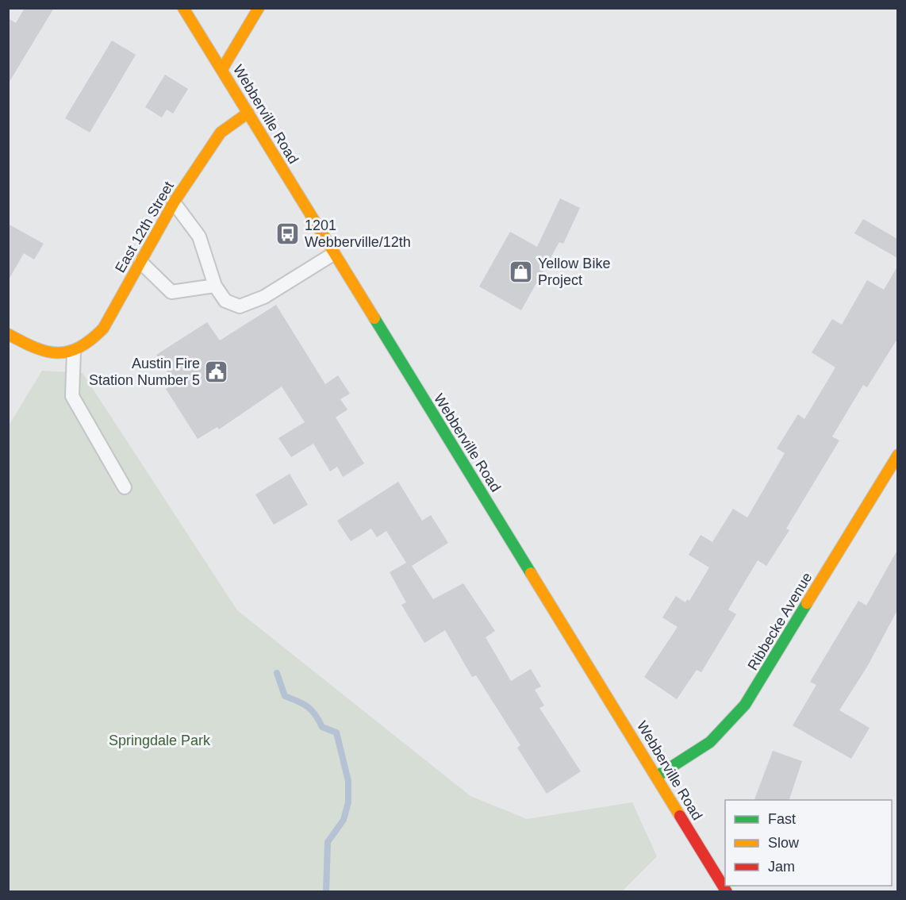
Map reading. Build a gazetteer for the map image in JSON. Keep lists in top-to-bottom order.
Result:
{
  "streets": {
    "street": ["Webberville Road", "East 12th Street", "Ribbecke Avenue"]
  },
  "crossings": [
    ["Webberville Road", "East 12th Street"],
    ["Webberville Road", "Ribbecke Avenue"]
  ],
  "parks": ["Springdale Park"],
  "places": {
    "bus stop": ["1201 Webberville/12th"],
    "shop": ["Yellow Bike Project"],
    "public building": ["Austin Fire Station Number 5"]
  },
  "legend": ["Fast", "Slow", "Jam"]
}
